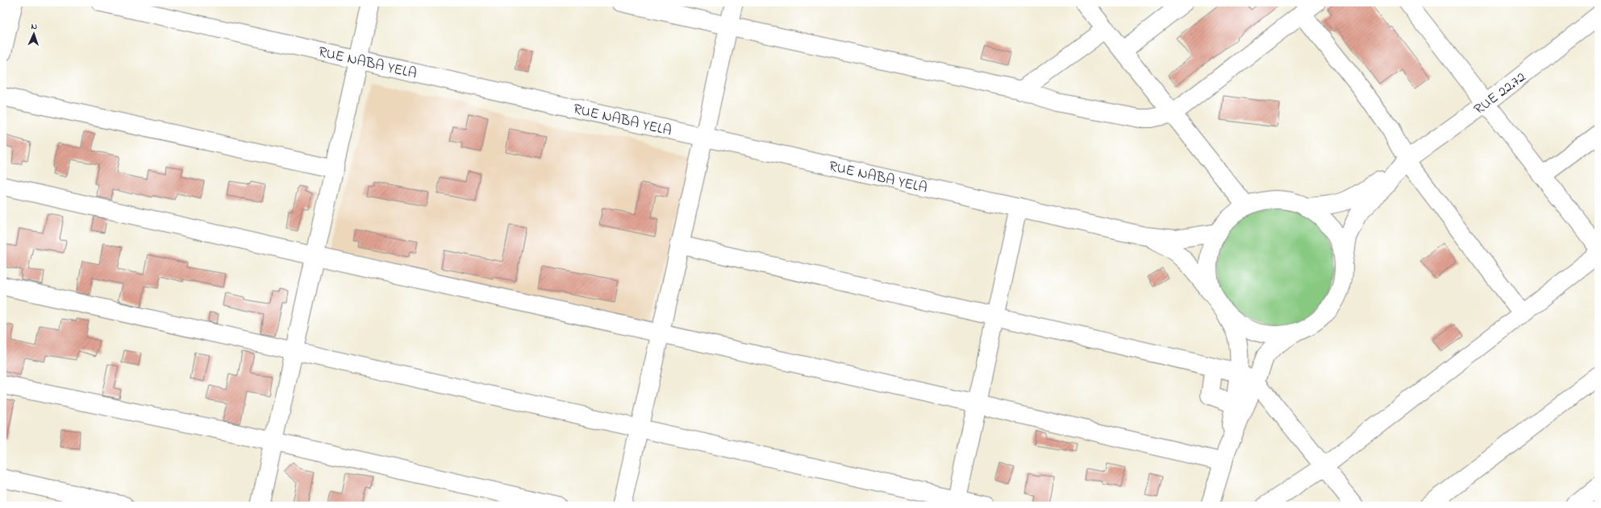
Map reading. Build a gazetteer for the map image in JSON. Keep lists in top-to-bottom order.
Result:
{
  "streets": {
    "street": ["RUE NABA YELA", "RUE 22.72"]
  },
  "north": "top"
}
